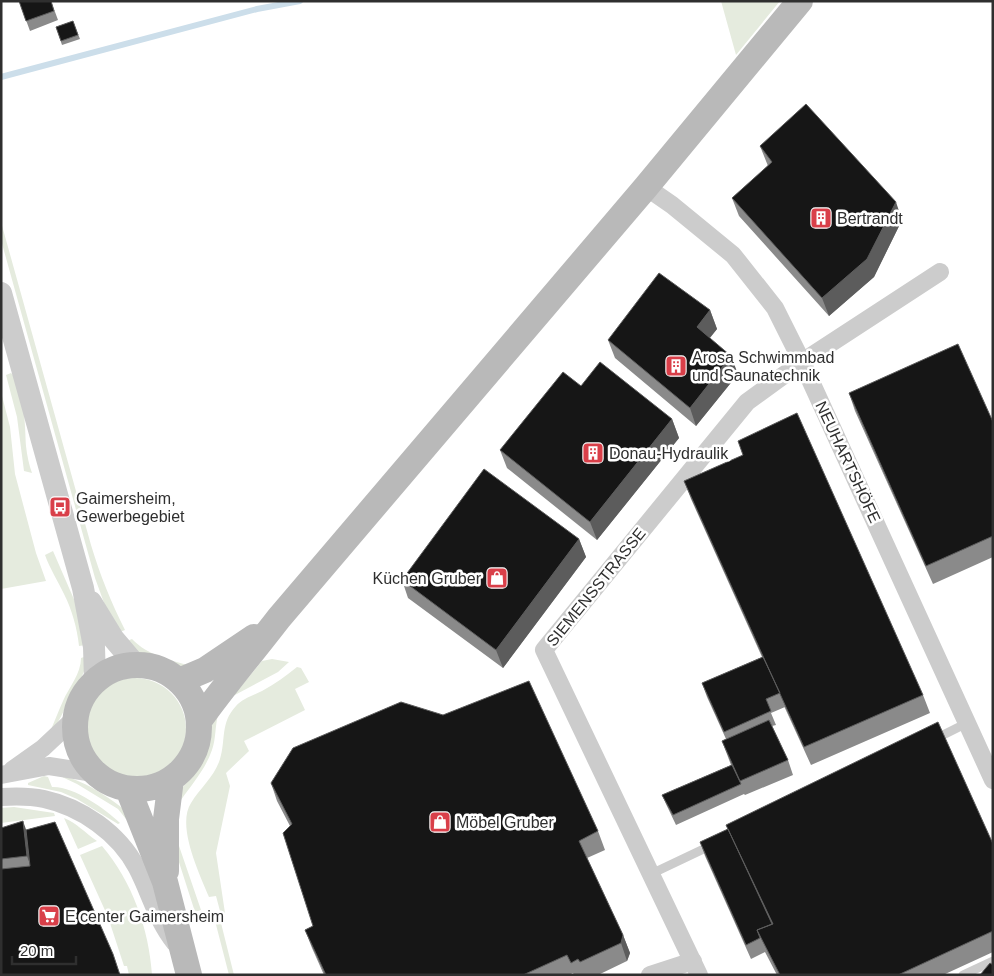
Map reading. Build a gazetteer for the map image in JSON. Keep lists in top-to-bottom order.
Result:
{
  "streets": {
    "street": ["NEUHARTSHÖFE", "SIEMENSSTRASSE"]
  },
  "crossings": [
    ["NEUHARTSHÖFE", "SIEMENSSTRASSE"]
  ],
  "places": {
    "building": ["Bertrandt", "Arosa Schwimmbad und Saunatechnik", "Donau-Hydraulik"],
    "bus stop": ["Gaimersheim, Gewerbegebiet"],
    "shop": ["Küchen Gruber", "Möbel Gruber"],
    "supermarket": ["E center Gaimersheim"]
  },
  "scale_bar": "20 m"
}
